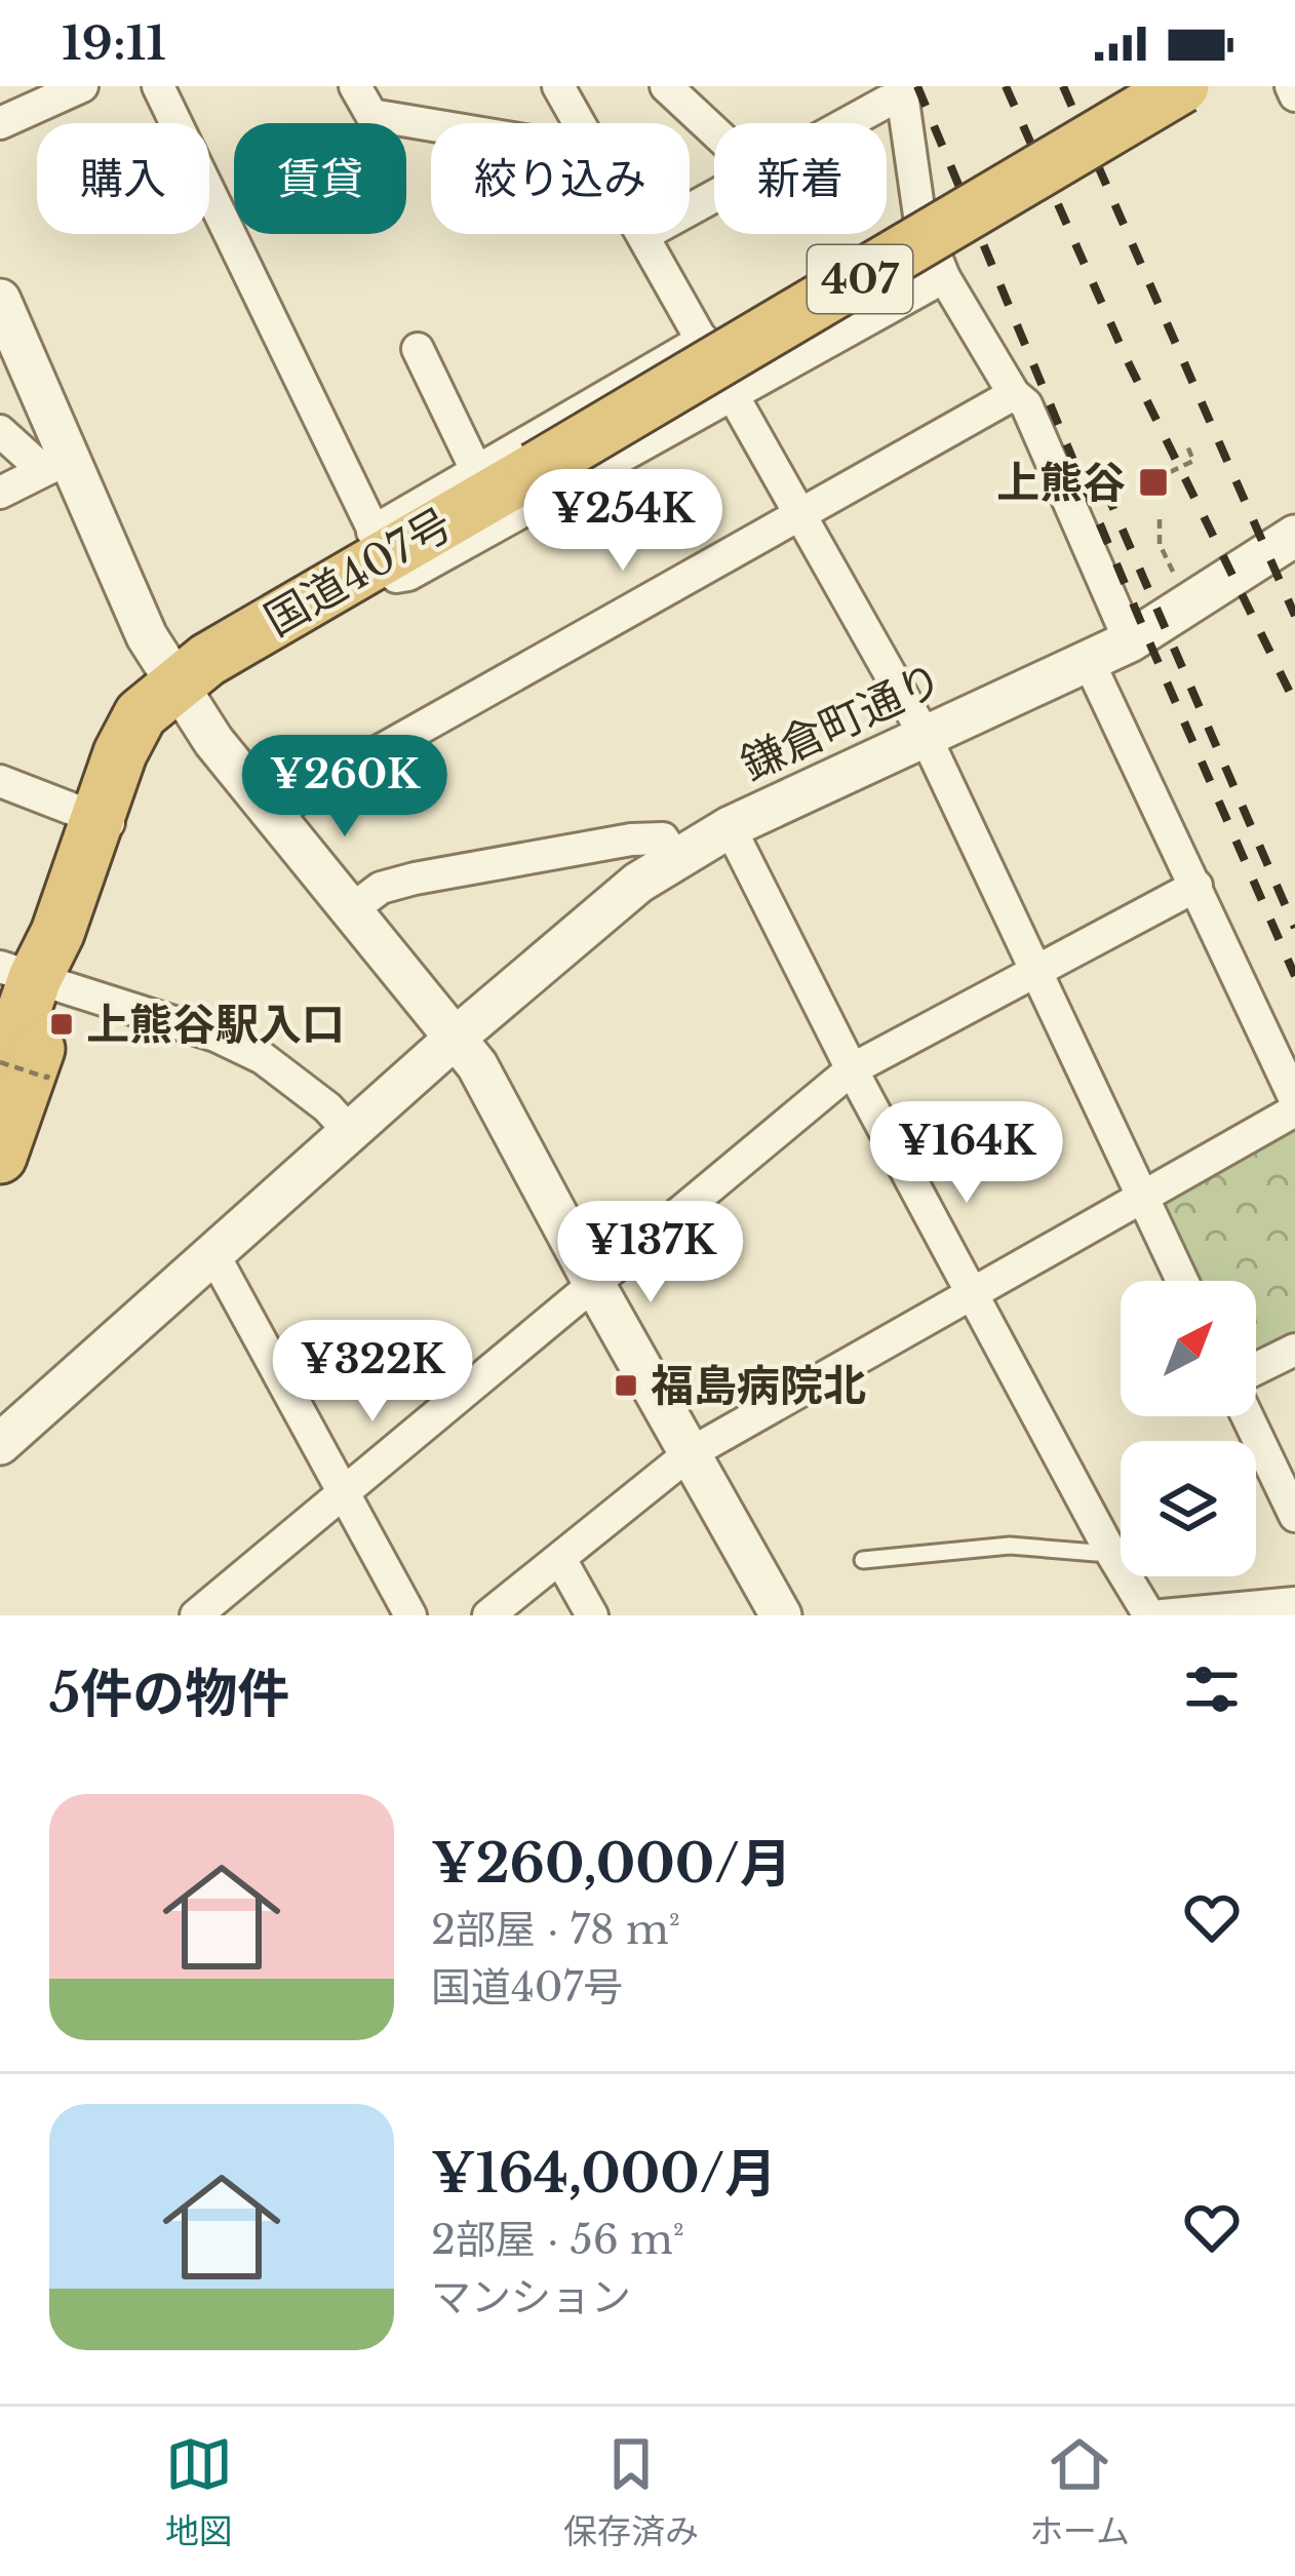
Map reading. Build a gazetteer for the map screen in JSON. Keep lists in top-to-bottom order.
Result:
{
  "streets": {
    "highway": ["407", "国道407号"],
    "street": ["鎌倉町通り"]
  },
  "places": {
    "transit": ["上熊谷", "上熊谷駅入口", "福島病院北"]
  },
  "north": "top right",
  "page": {
    "status": "19:11",
    "chip": [
      "購入",
      "賃貸",
      "絞り込み",
      "新着"
    ],
    "price": [
      "¥254K",
      "¥260K",
      "¥164K",
      "¥137K",
      "¥322K"
    ],
    "heading": "5件の物件",
    "list": [
      {
        "name": "¥260,000/月",
        "note": "2部屋 · 78 m² · 国道407号"
      },
      {
        "name": "¥164,000/月",
        "note": "2部屋 · 56 m² · マンション"
      }
    ],
    "tabs": ["地図", "保存済み", "ホーム"]
  }
}
